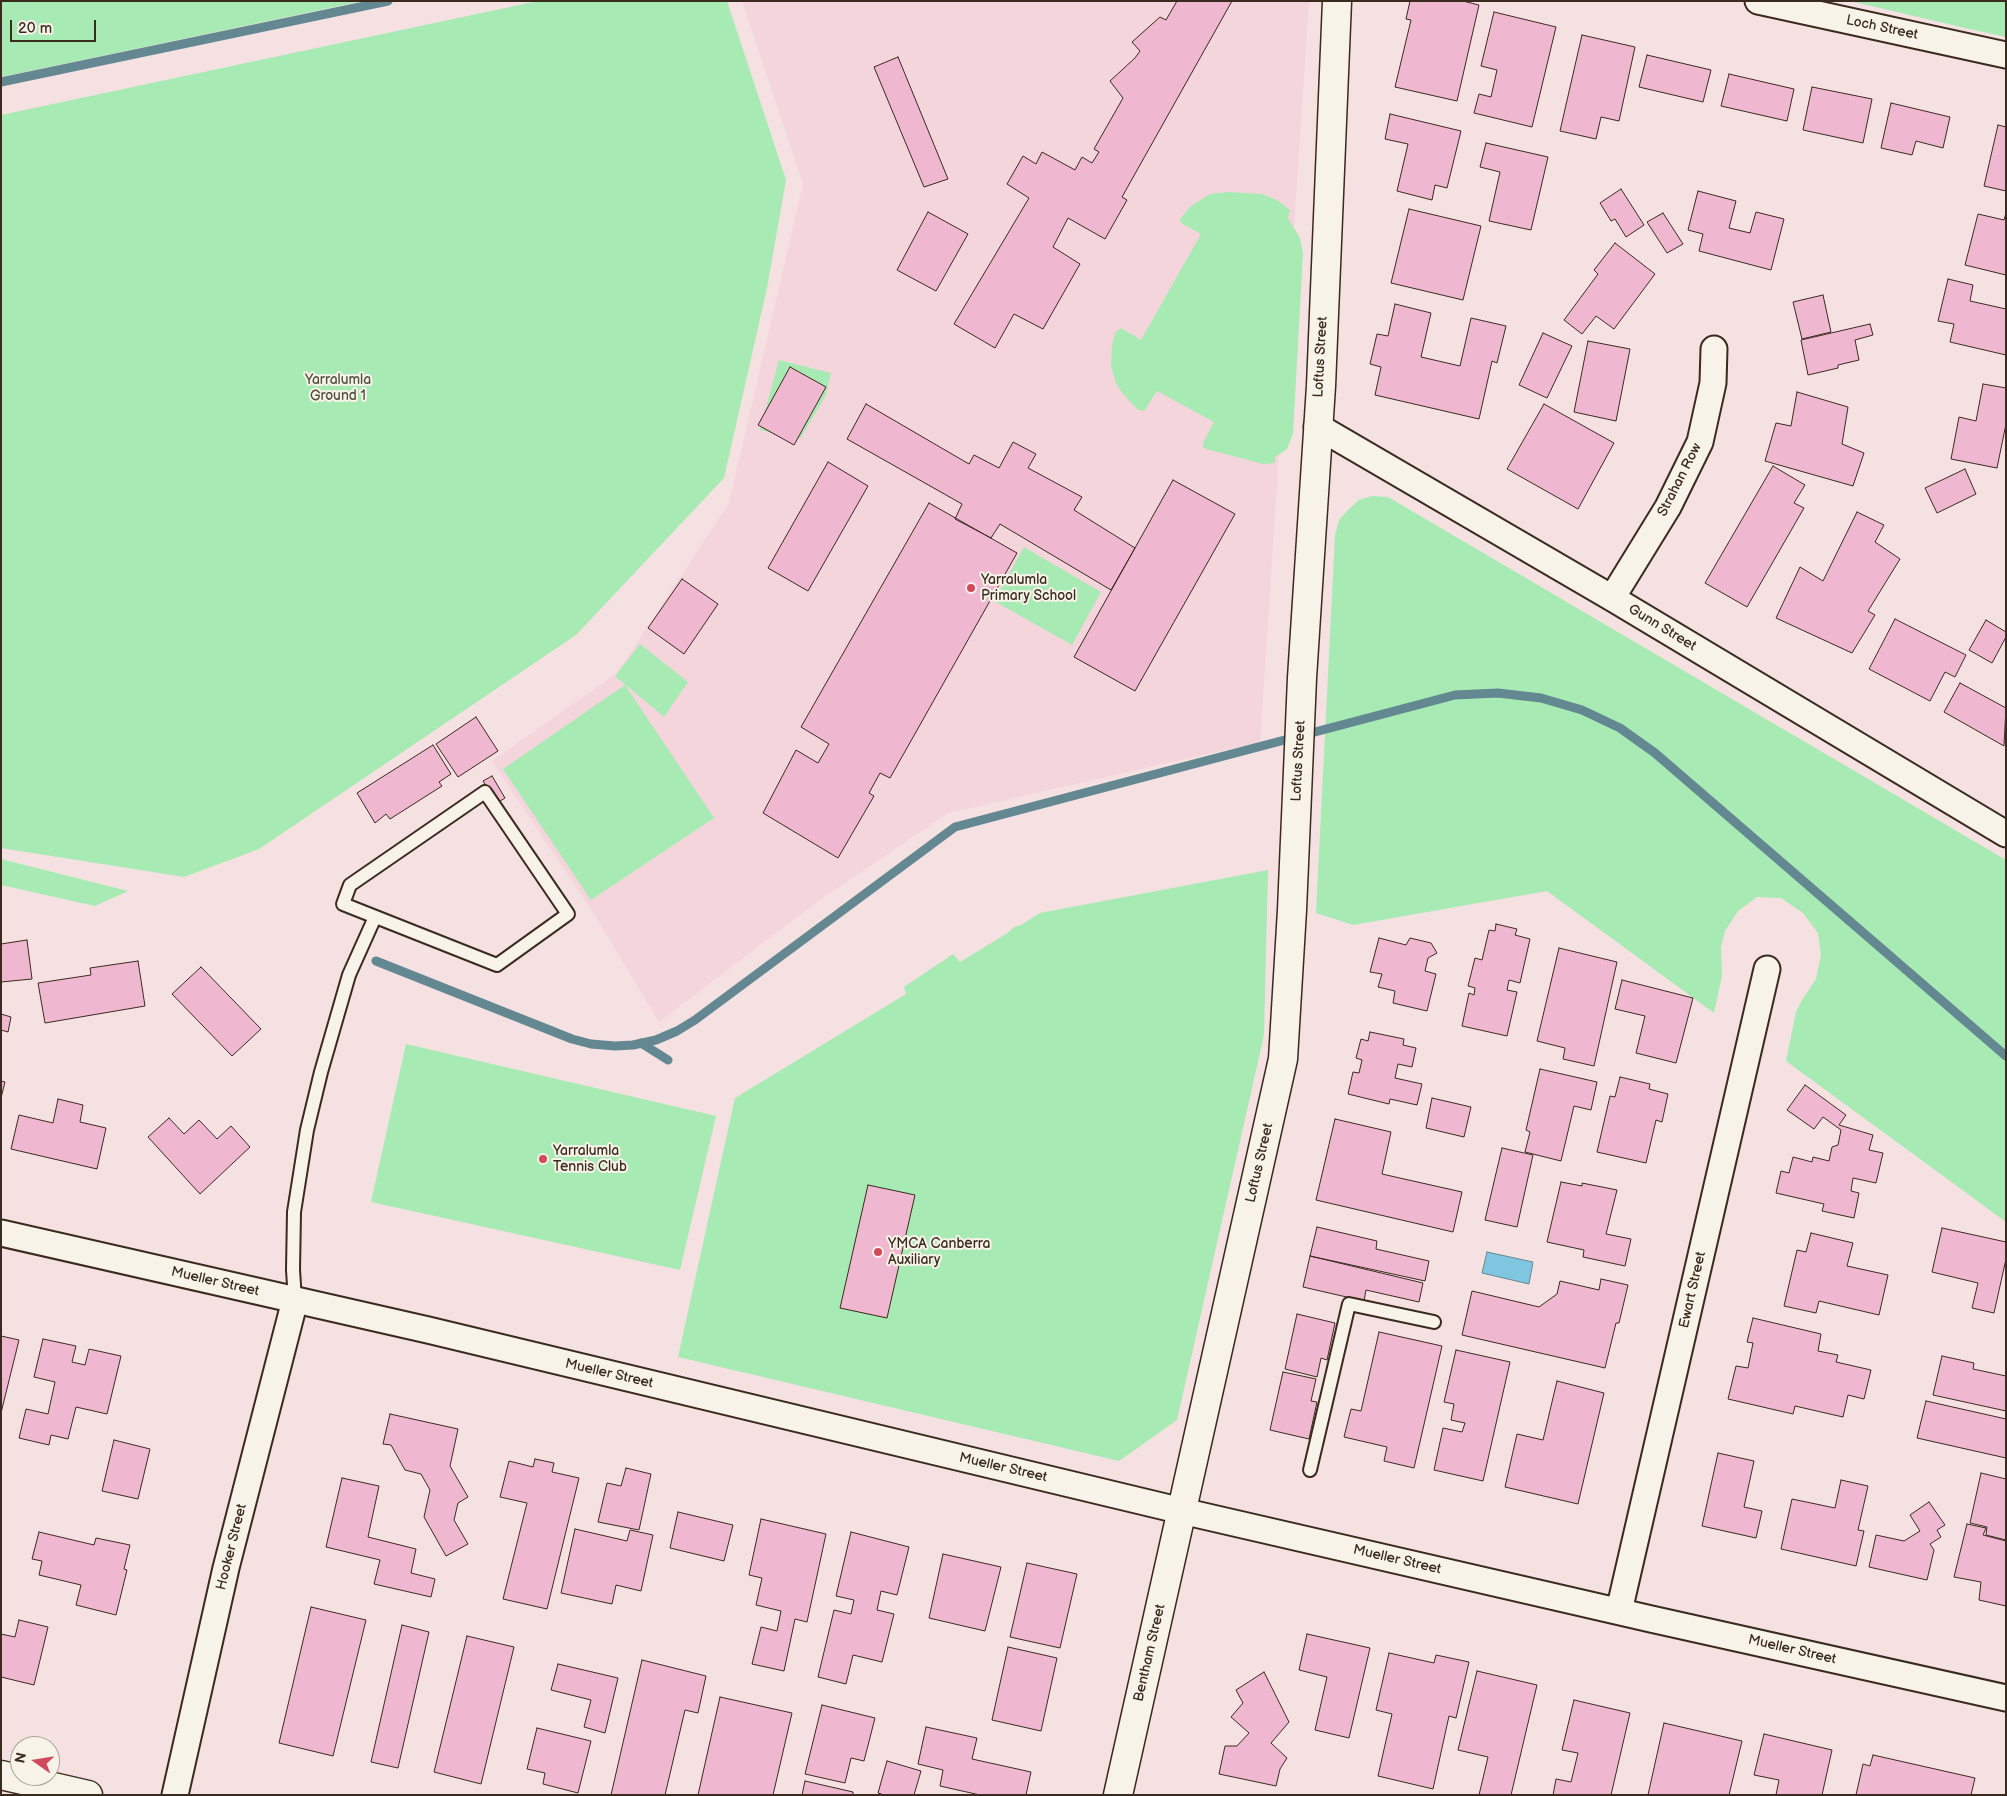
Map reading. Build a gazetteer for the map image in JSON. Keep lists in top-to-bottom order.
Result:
{
  "streets": {
    "street": [
      "Loch Street",
      "Loftus Street",
      "Strahan Row",
      "Gunn Street",
      "Mueller Street",
      "Ewart Street",
      "Hooker Street",
      "Bentham Street"
    ]
  },
  "crossings": [
    ["Loftus Street", "Gunn Street"],
    ["Loftus Street", "Mueller Street"],
    ["Loftus Street", "Bentham Street"],
    ["Strahan Row", "Gunn Street"],
    ["Mueller Street", "Ewart Street"],
    ["Mueller Street", "Hooker Street"],
    ["Mueller Street", "Bentham Street"]
  ],
  "parks": ["Yarralumla Ground 1"],
  "places": ["Yarralumla Primary School", "Yarralumla Tennis Club", "YMCA Canberra Auxiliary"],
  "scale_bar": "20 m",
  "north": "left"
}
